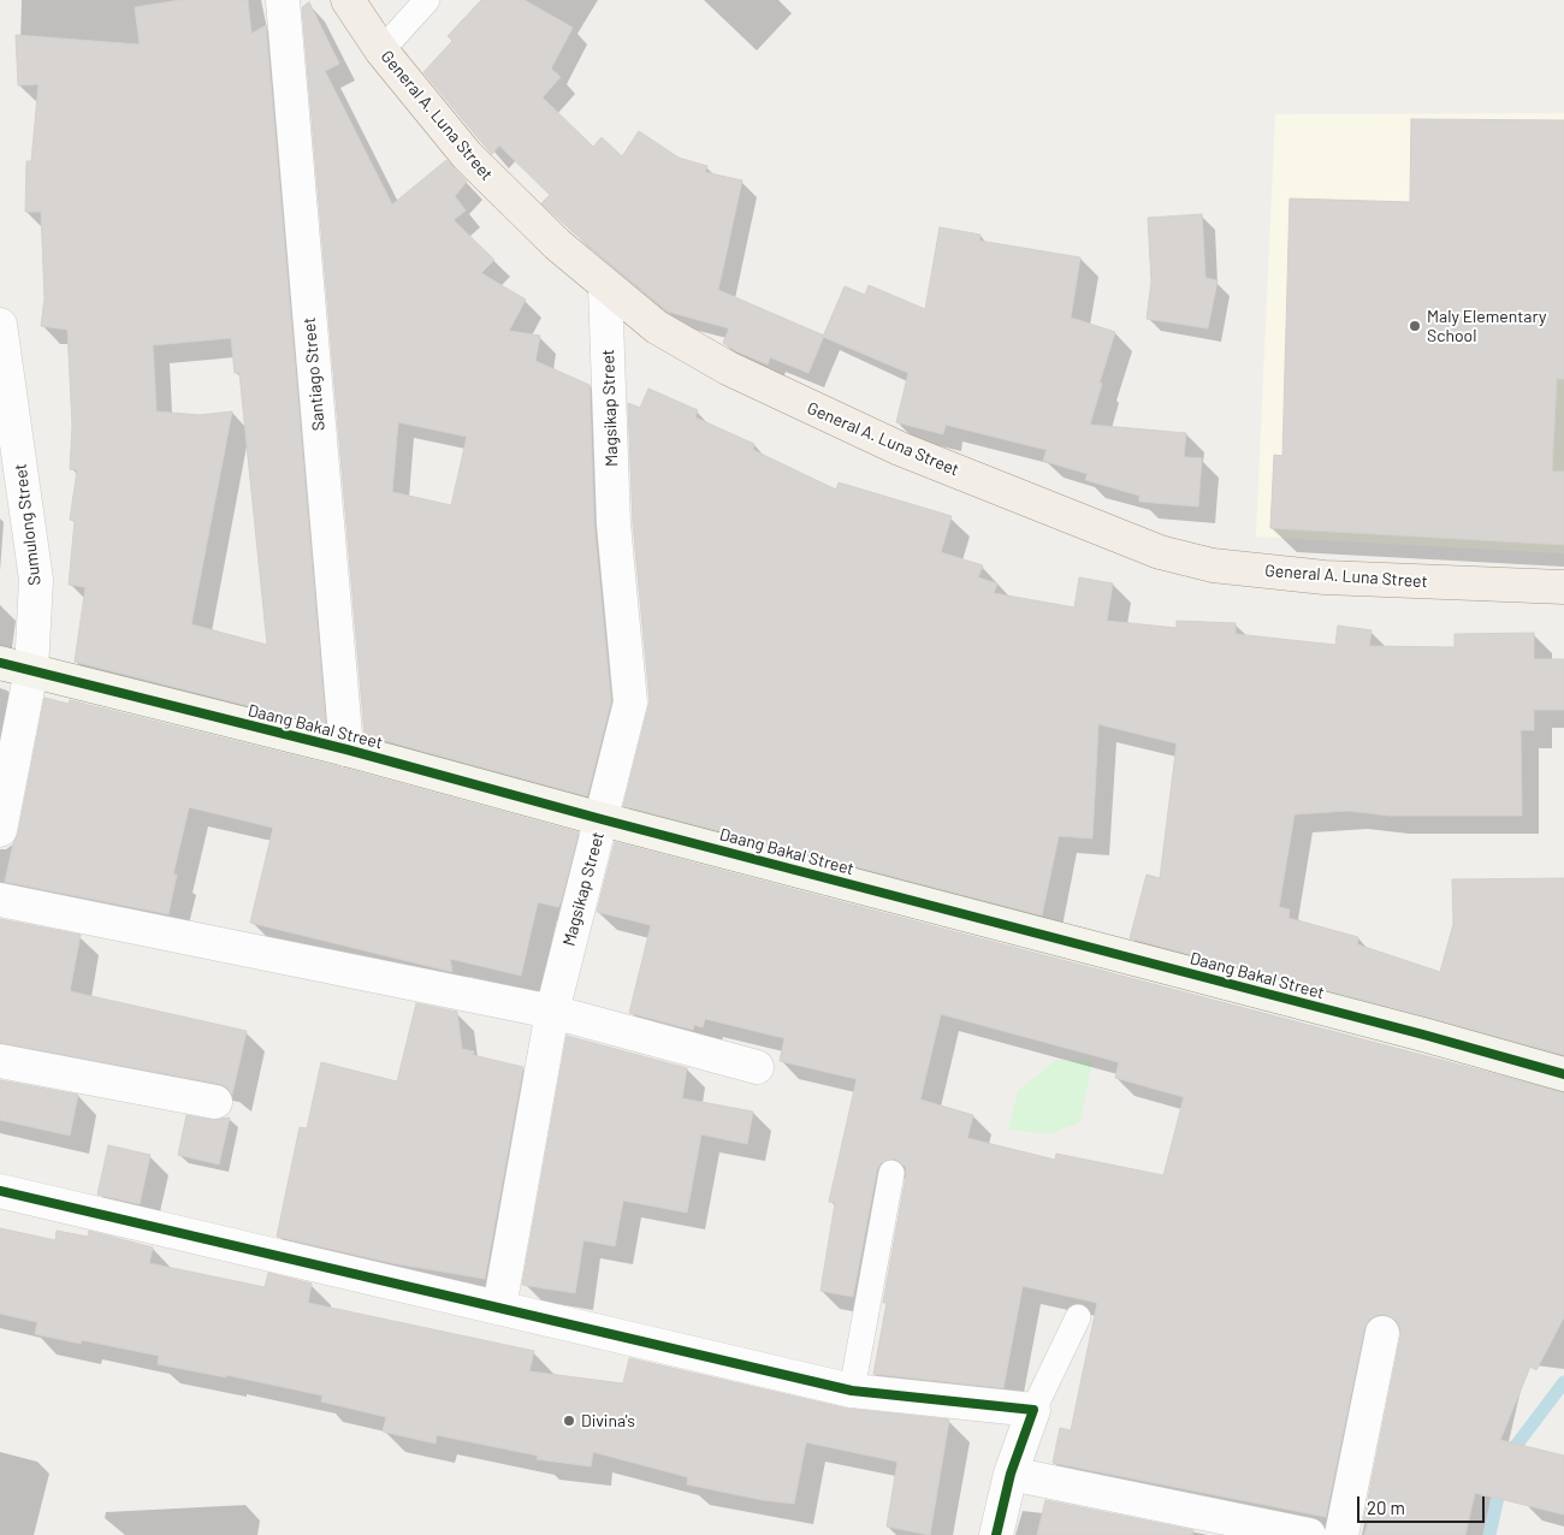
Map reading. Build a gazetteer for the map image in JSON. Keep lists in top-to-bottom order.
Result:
{
  "streets": {
    "main road": ["General A. Luna Street"],
    "street": [
      "Santiago Street",
      "Magsikap Street",
      "Sumulong Street",
      "Daang Bakal Street"
    ]
  },
  "crossings": [
    ["General A. Luna Street", "Magsikap Street"],
    ["Santiago Street", "Daang Bakal Street"],
    ["Magsikap Street", "Daang Bakal Street"],
    ["Sumulong Street", "Daang Bakal Street"]
  ],
  "places": ["Maly Elementary School", "Divina's"],
  "scale_bar": "20 m"
}
